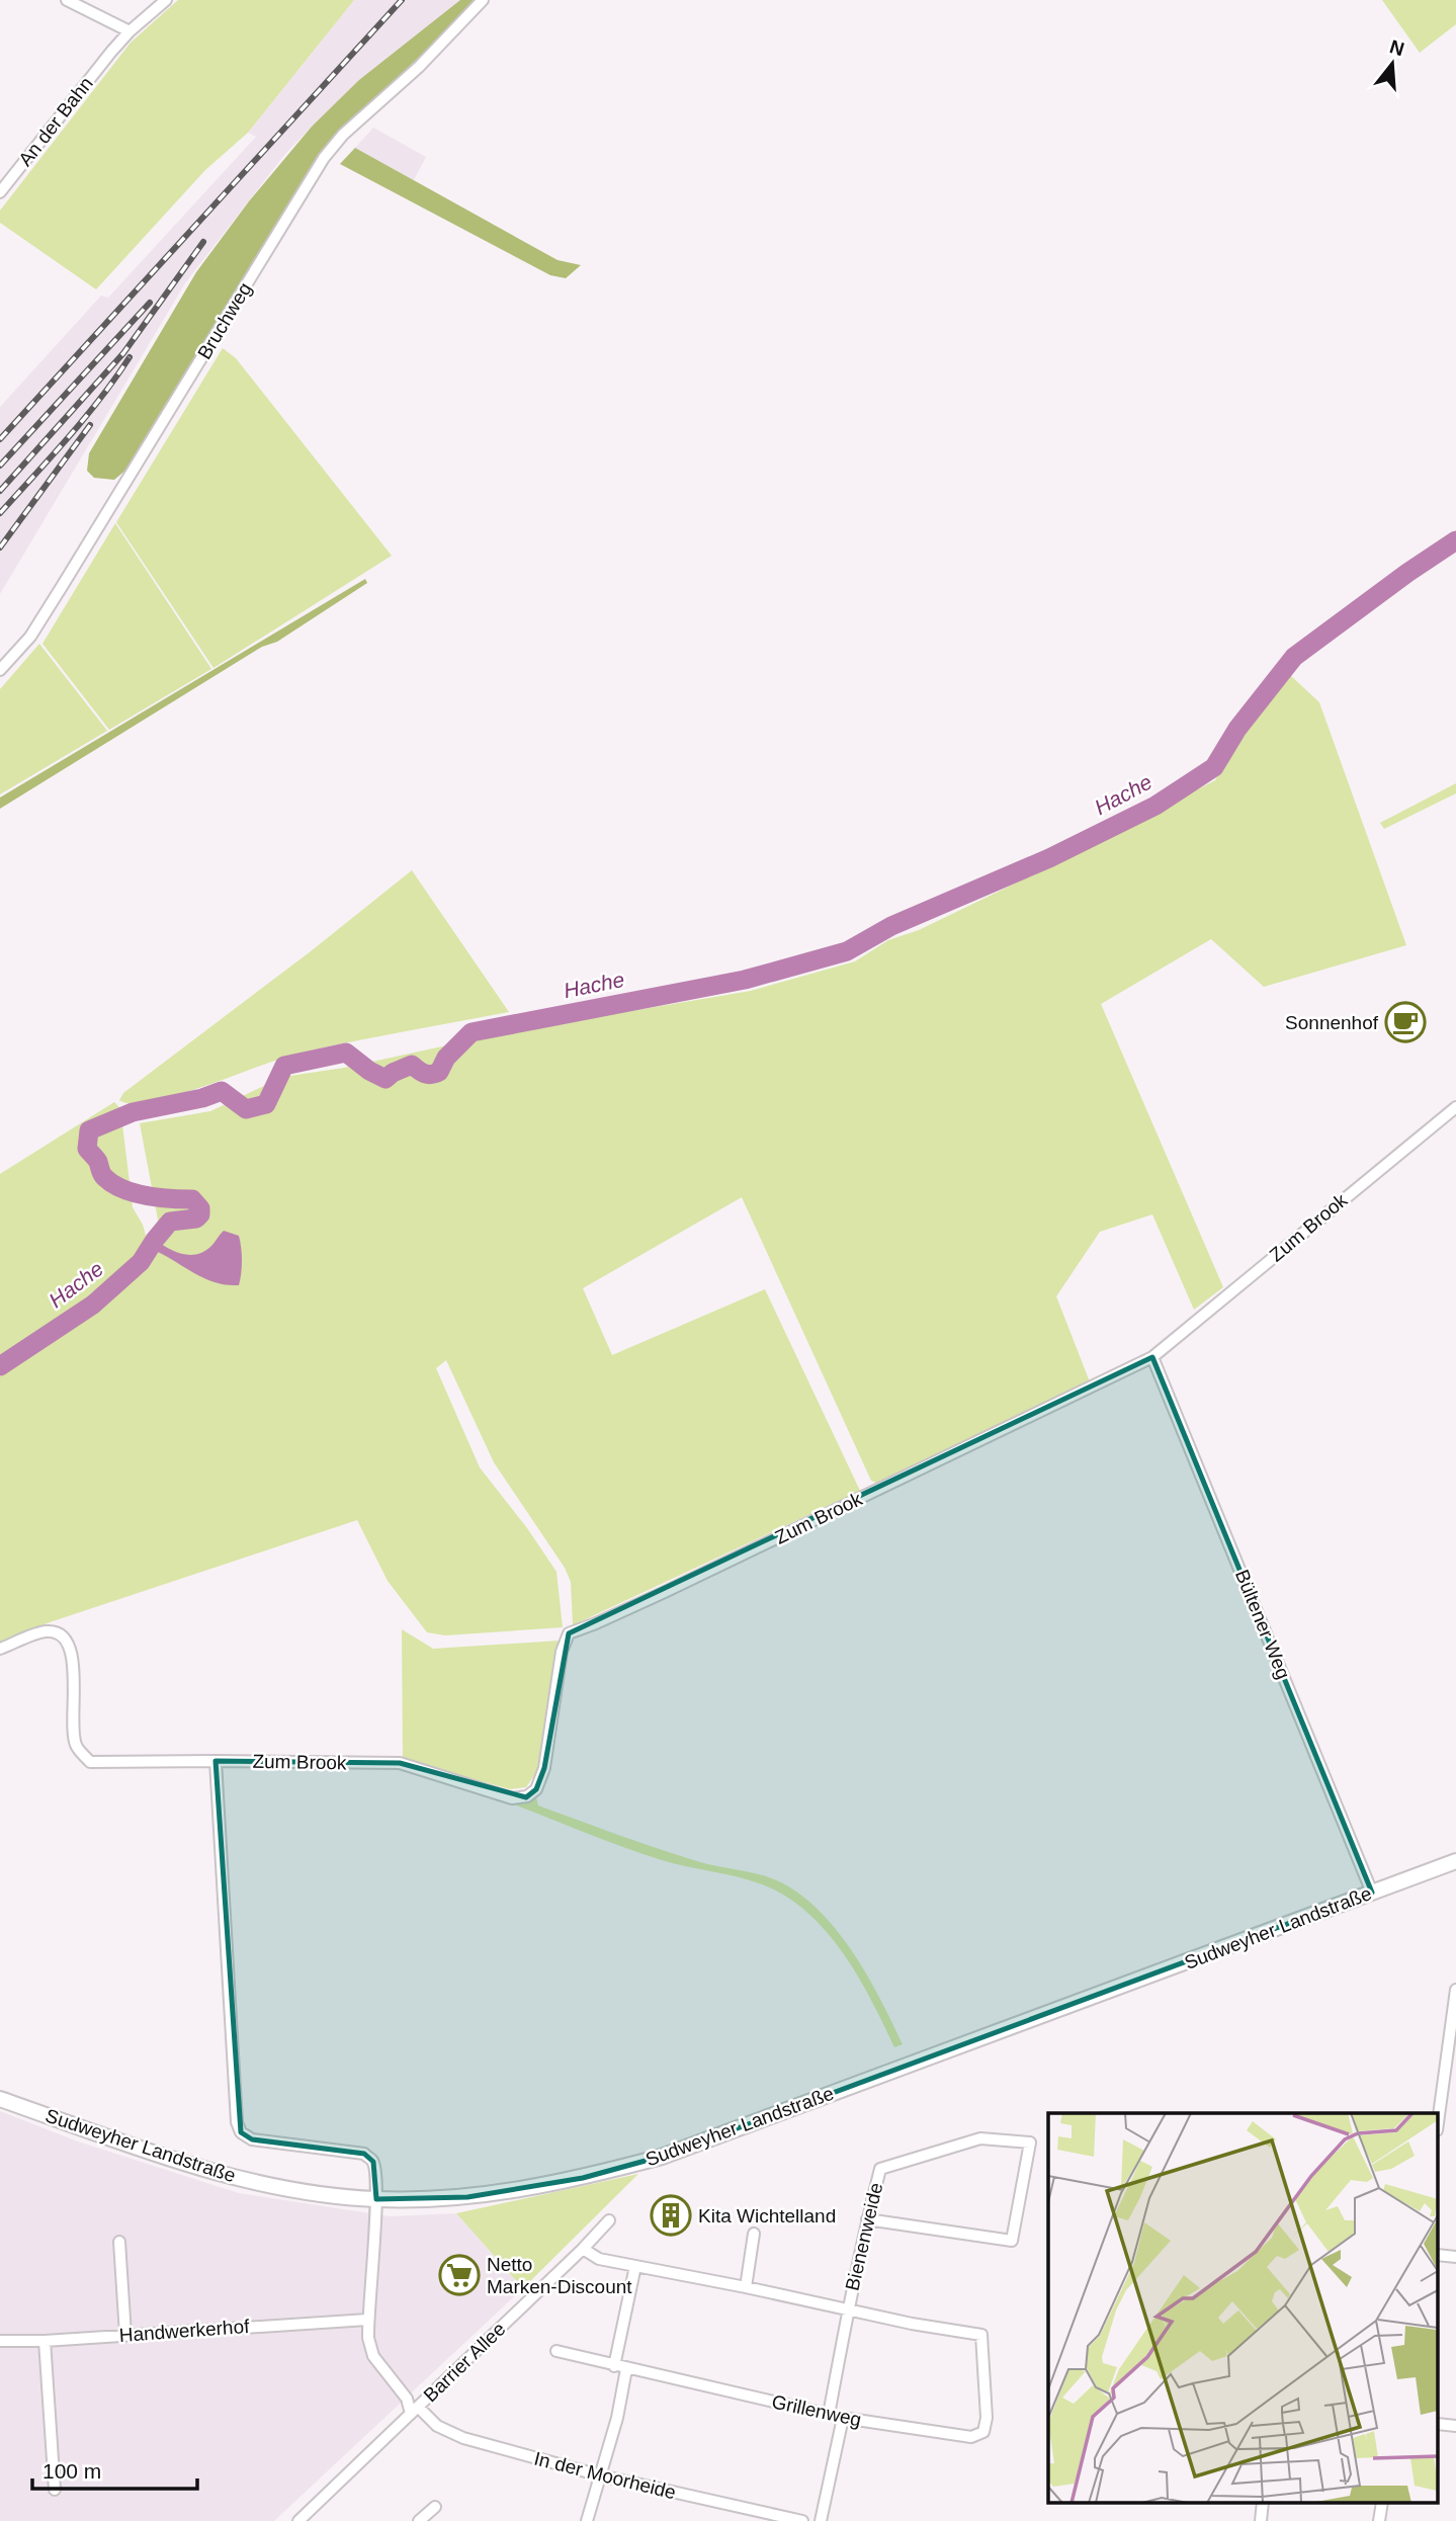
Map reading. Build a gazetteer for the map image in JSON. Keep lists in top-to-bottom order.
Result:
{
  "streets": {
    "main road": ["Sudweyher Landstraße"],
    "street": [
      "An der Bahn",
      "Bruchweg",
      "Zum Brook",
      "Bültener Weg",
      "Bienenweide",
      "Handwerkerhof",
      "Barrier Allee",
      "Grillenweg",
      "In der Moorheide"
    ]
  },
  "crossings": [
    ["Zum Brook", "Bültener Weg"],
    ["Bültener Weg", "Sudweyher Landstraße"],
    ["Bienenweide", "Grillenweg"],
    ["Barrier Allee", "In der Moorheide"]
  ],
  "water": ["Hache"],
  "places": {
    "cafe": ["Sonnenhof"],
    "building": ["Kita Wichtelland"],
    "supermarket": ["Netto Marken-Discount"]
  },
  "scale_bar": "100 m",
  "north": "top"
}
